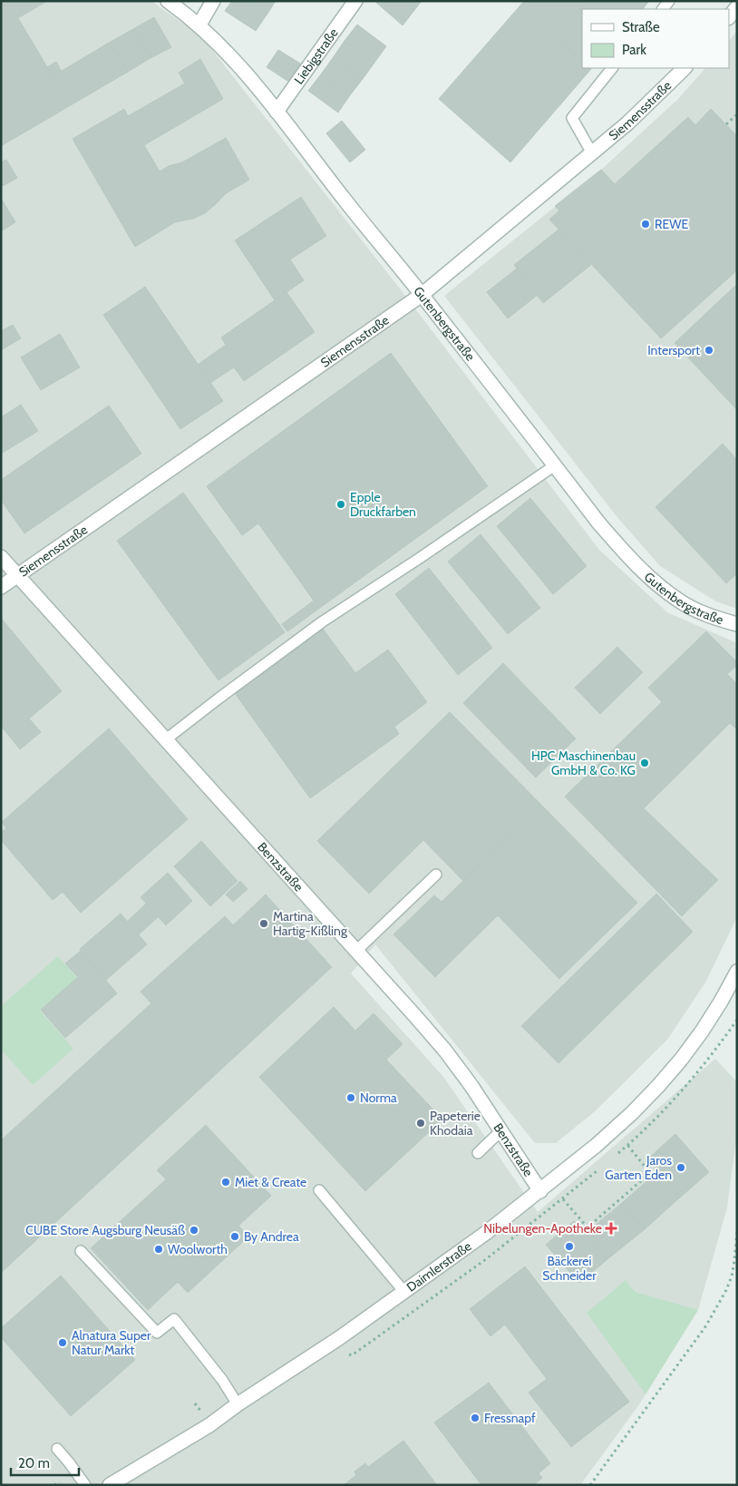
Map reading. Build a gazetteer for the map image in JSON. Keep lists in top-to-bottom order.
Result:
{
  "streets": {
    "street": [
      "Liebigstraße",
      "Siemensstraße",
      "Gutenbergstraße",
      "Benzstraße",
      "Daimlerstraße"
    ]
  },
  "crossings": [
    ["Liebigstraße", "Gutenbergstraße"],
    ["Siemensstraße", "Gutenbergstraße"],
    ["Siemensstraße", "Benzstraße"],
    ["Benzstraße", "Daimlerstraße"]
  ],
  "places": {
    "other": [
      "REWE",
      "Intersport",
      "Epple Druckfarben",
      "HPC Maschinenbau GmbH & Co. KG",
      "Martina Hartig-Kißling",
      "Norma",
      "Papeterie Khodaia",
      "Jaros Garten Eden",
      "Miet & Create",
      "CUBE Store Augsburg Neusäß",
      "By Andrea",
      "Bäckerei Schneider",
      "Woolworth",
      "Alnatura Super Natur Markt",
      "Fressnapf"
    ],
    "health": ["Nibelungen-Apotheke"]
  },
  "legend": ["Straße", "Park"],
  "scale_bar": "20 m"
}
